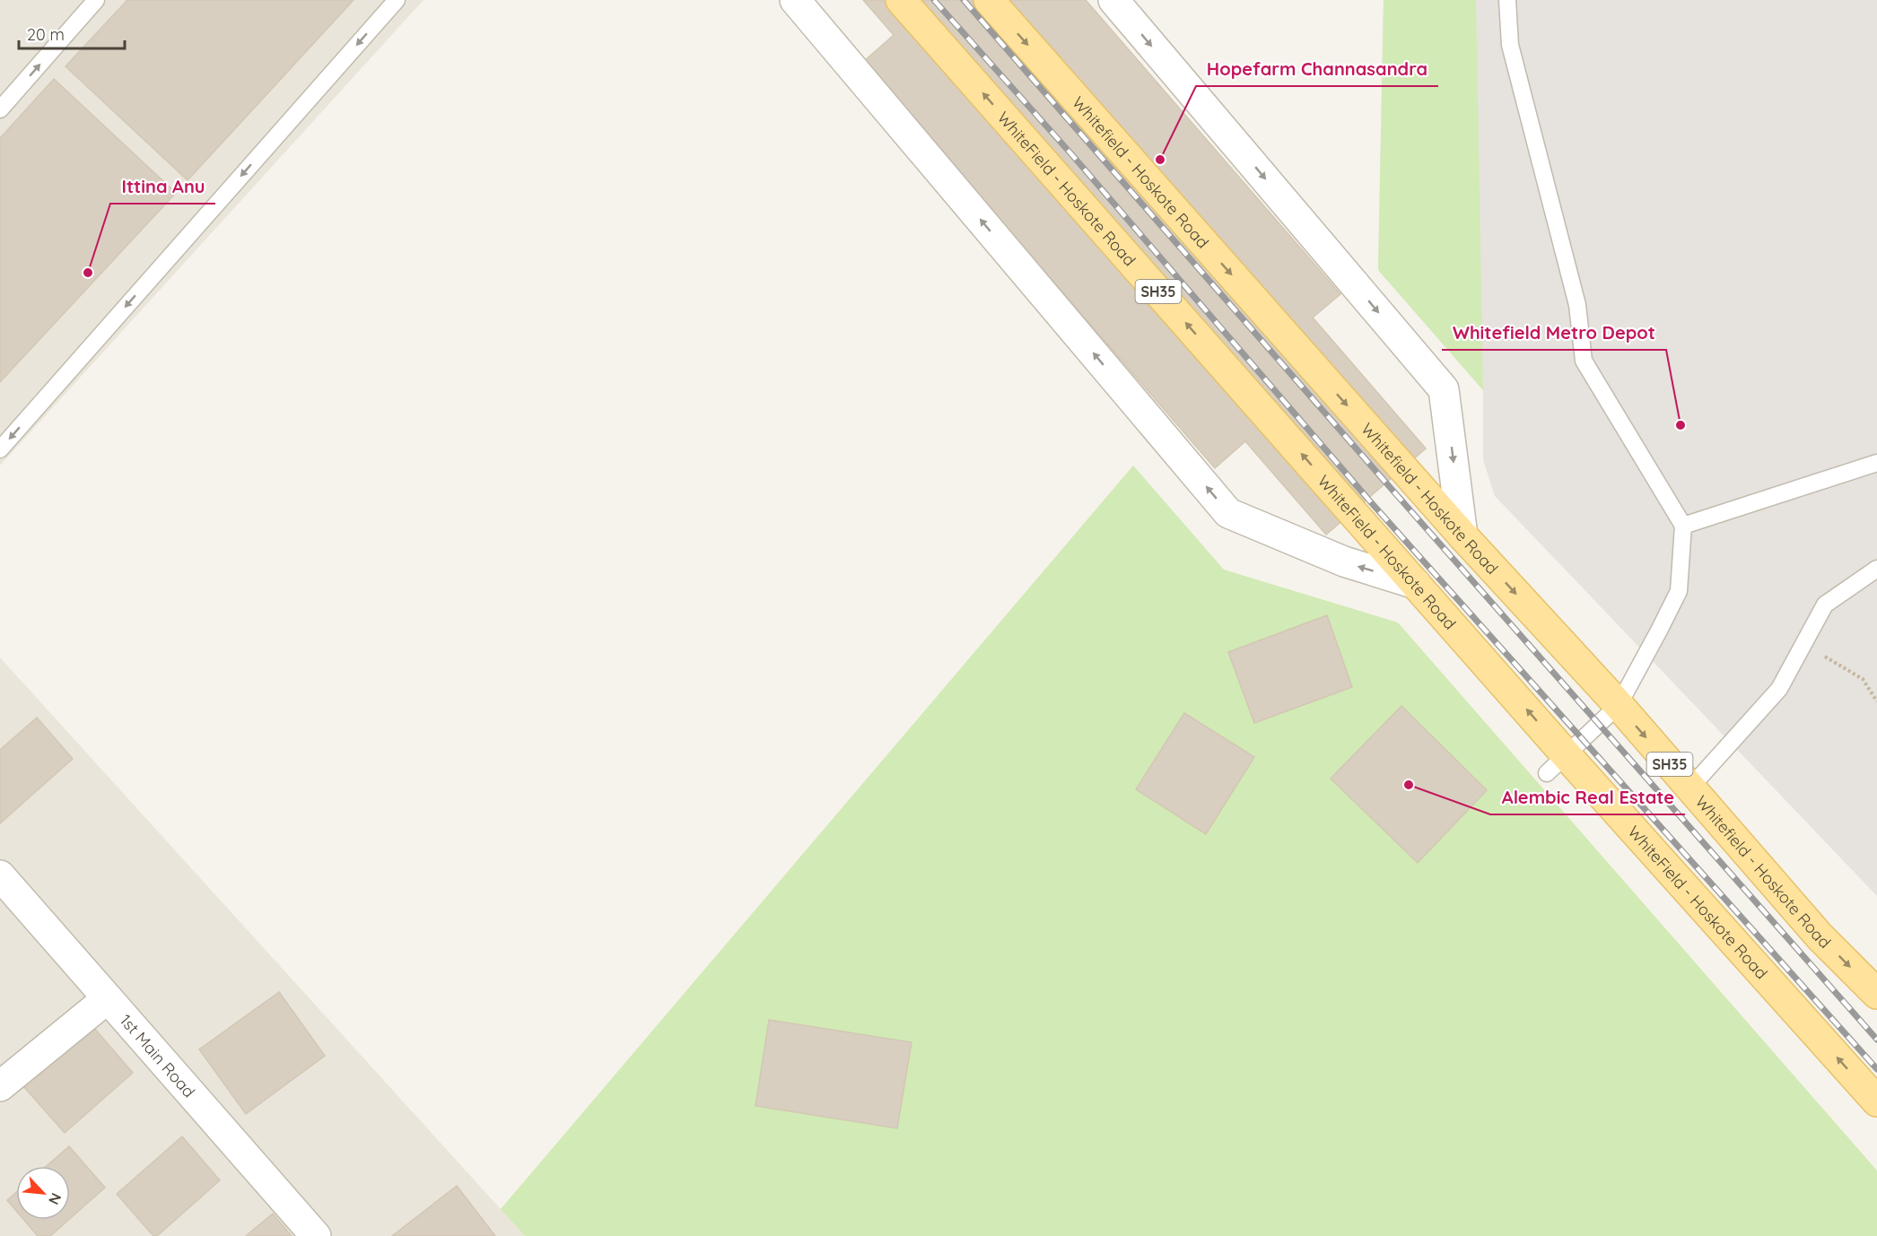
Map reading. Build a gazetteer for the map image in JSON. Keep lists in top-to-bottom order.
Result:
{
  "streets": {
    "main road": ["Whitefield - Hoskote Road", "WhiteField - Hoskote Road", "SH35"],
    "street": ["1st Main Road"]
  },
  "one_way": ["Whitefield - Hoskote Road", "WhiteField - Hoskote Road"],
  "places": [
    "Hopefarm Channasandra",
    "Ittina Anu",
    "Whitefield Metro Depot",
    "Alembic Real Estate"
  ],
  "scale_bar": "20 m",
  "north": "bottom right"
}
